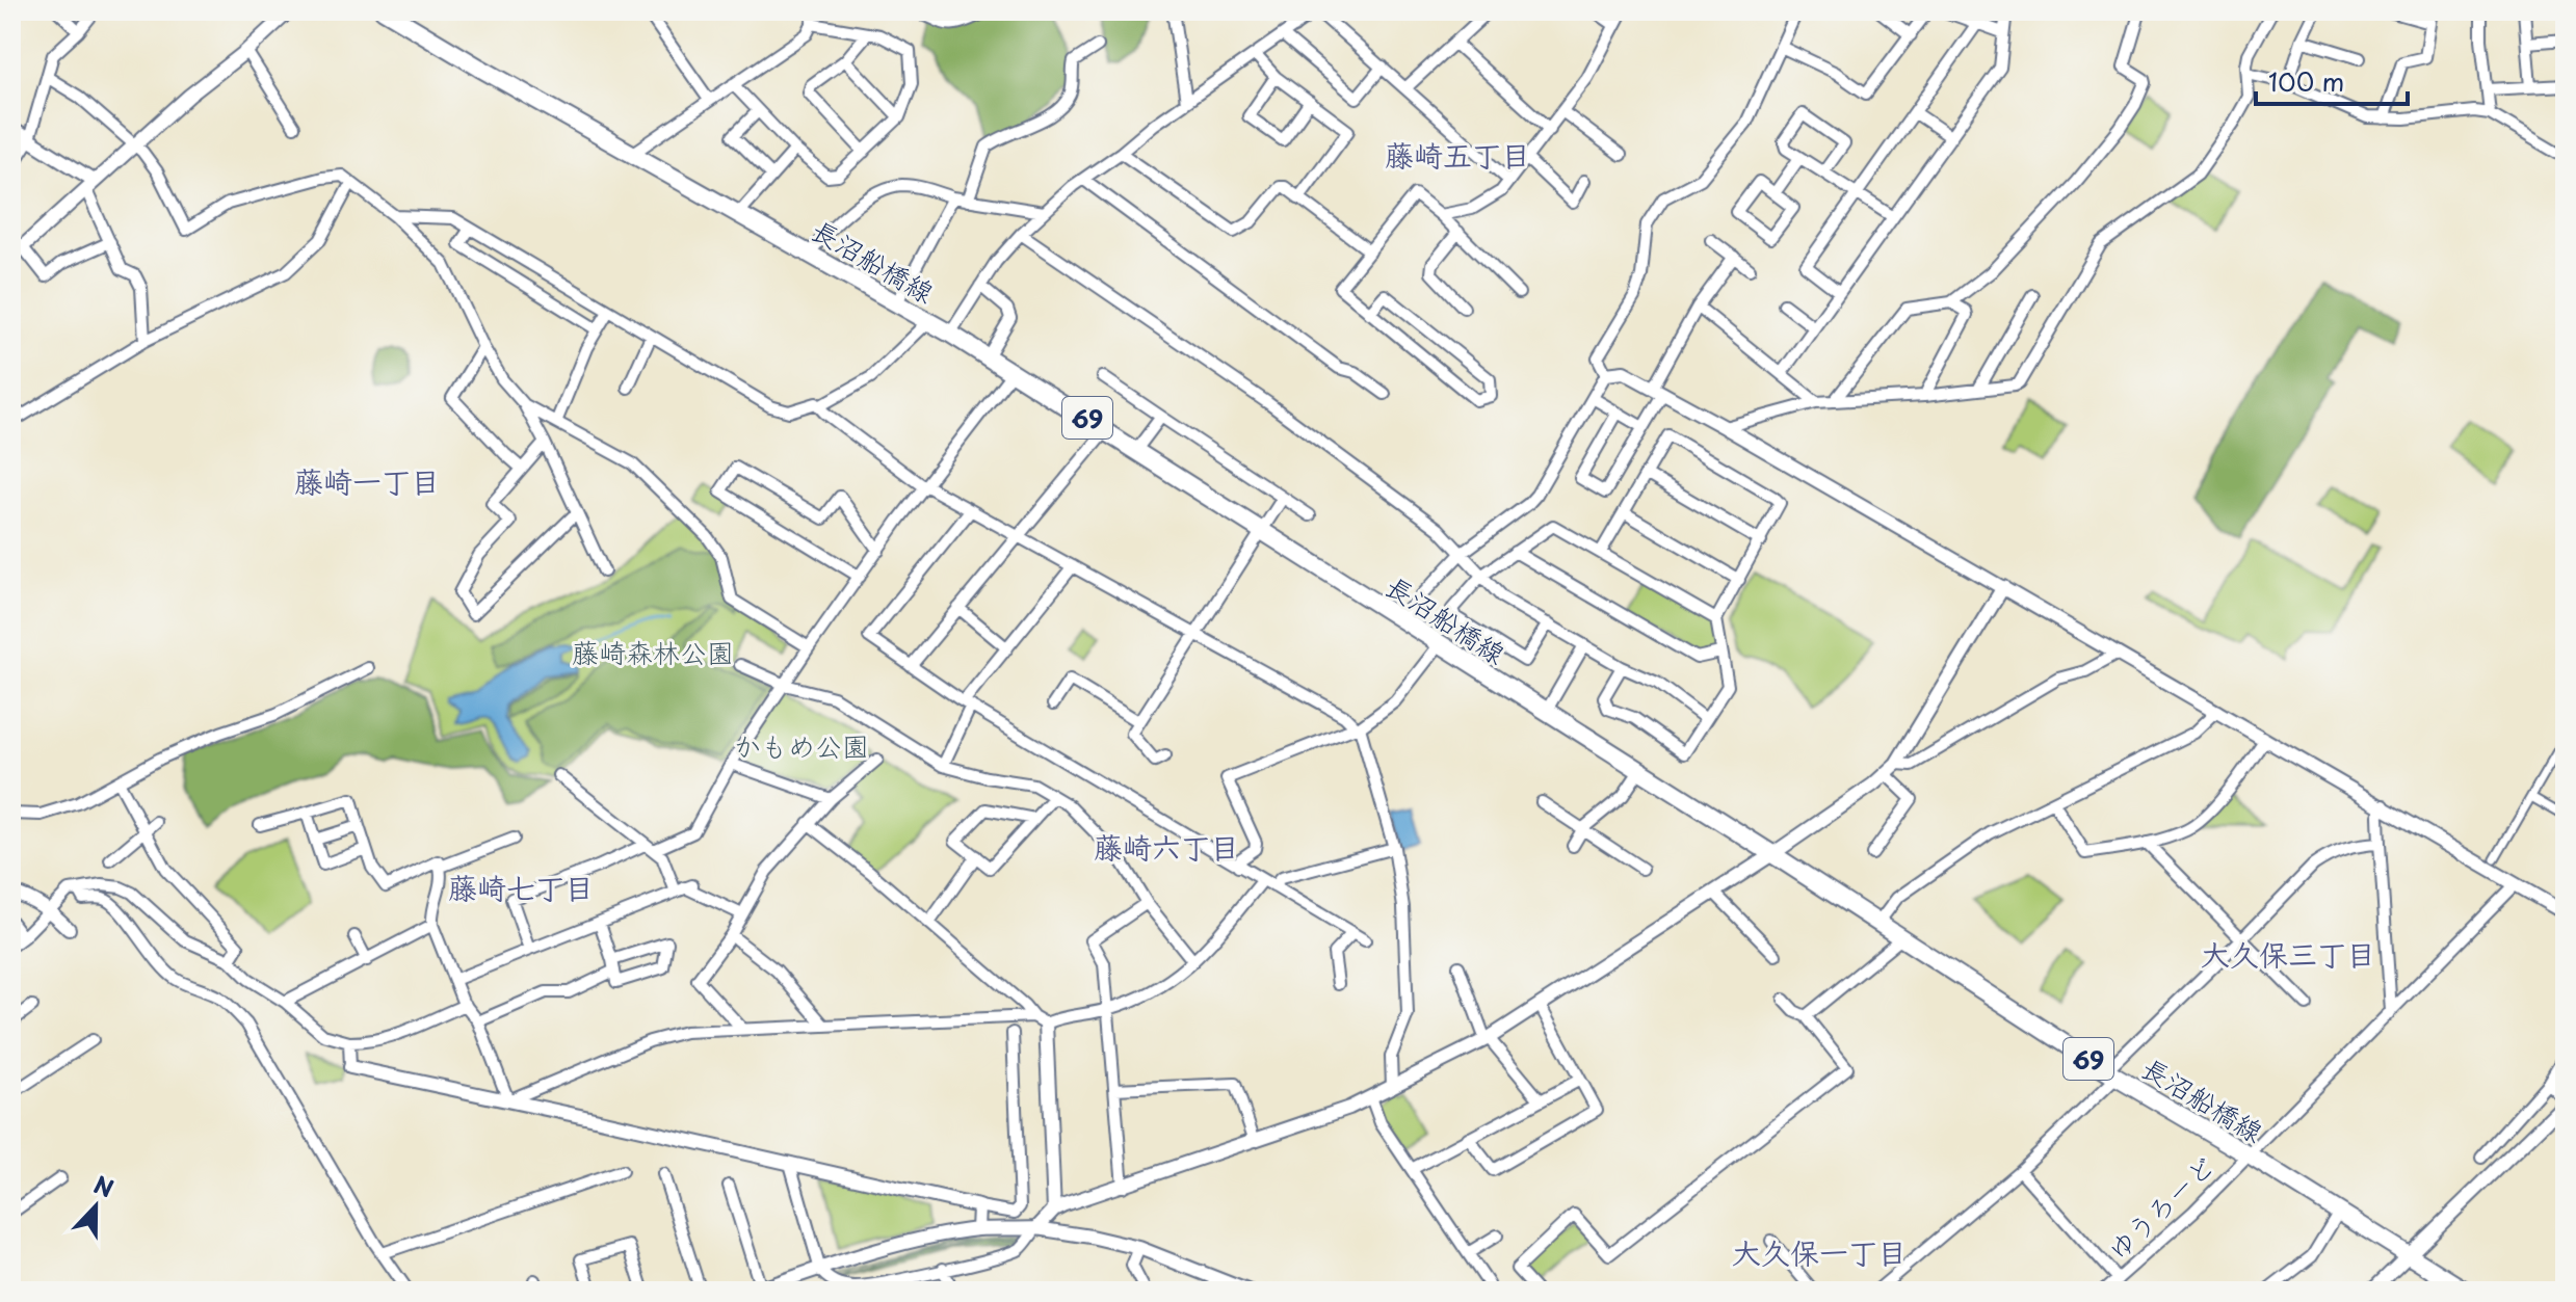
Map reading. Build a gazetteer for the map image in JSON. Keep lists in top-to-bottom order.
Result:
{
  "streets": {
    "main road": ["長沼船橋線", "69"],
    "street": ["ゆうろーど"]
  },
  "crossings": [
    ["長沼船橋線", "ゆうろーど"]
  ],
  "districts": [
    "藤崎五丁目",
    "藤崎一丁目",
    "藤崎六丁目",
    "藤崎七丁目",
    "大久保三丁目",
    "大久保一丁目"
  ],
  "parks": ["藤崎森林公園", "かもめ公園"],
  "scale_bar": "100 m",
  "north": "top"
}
